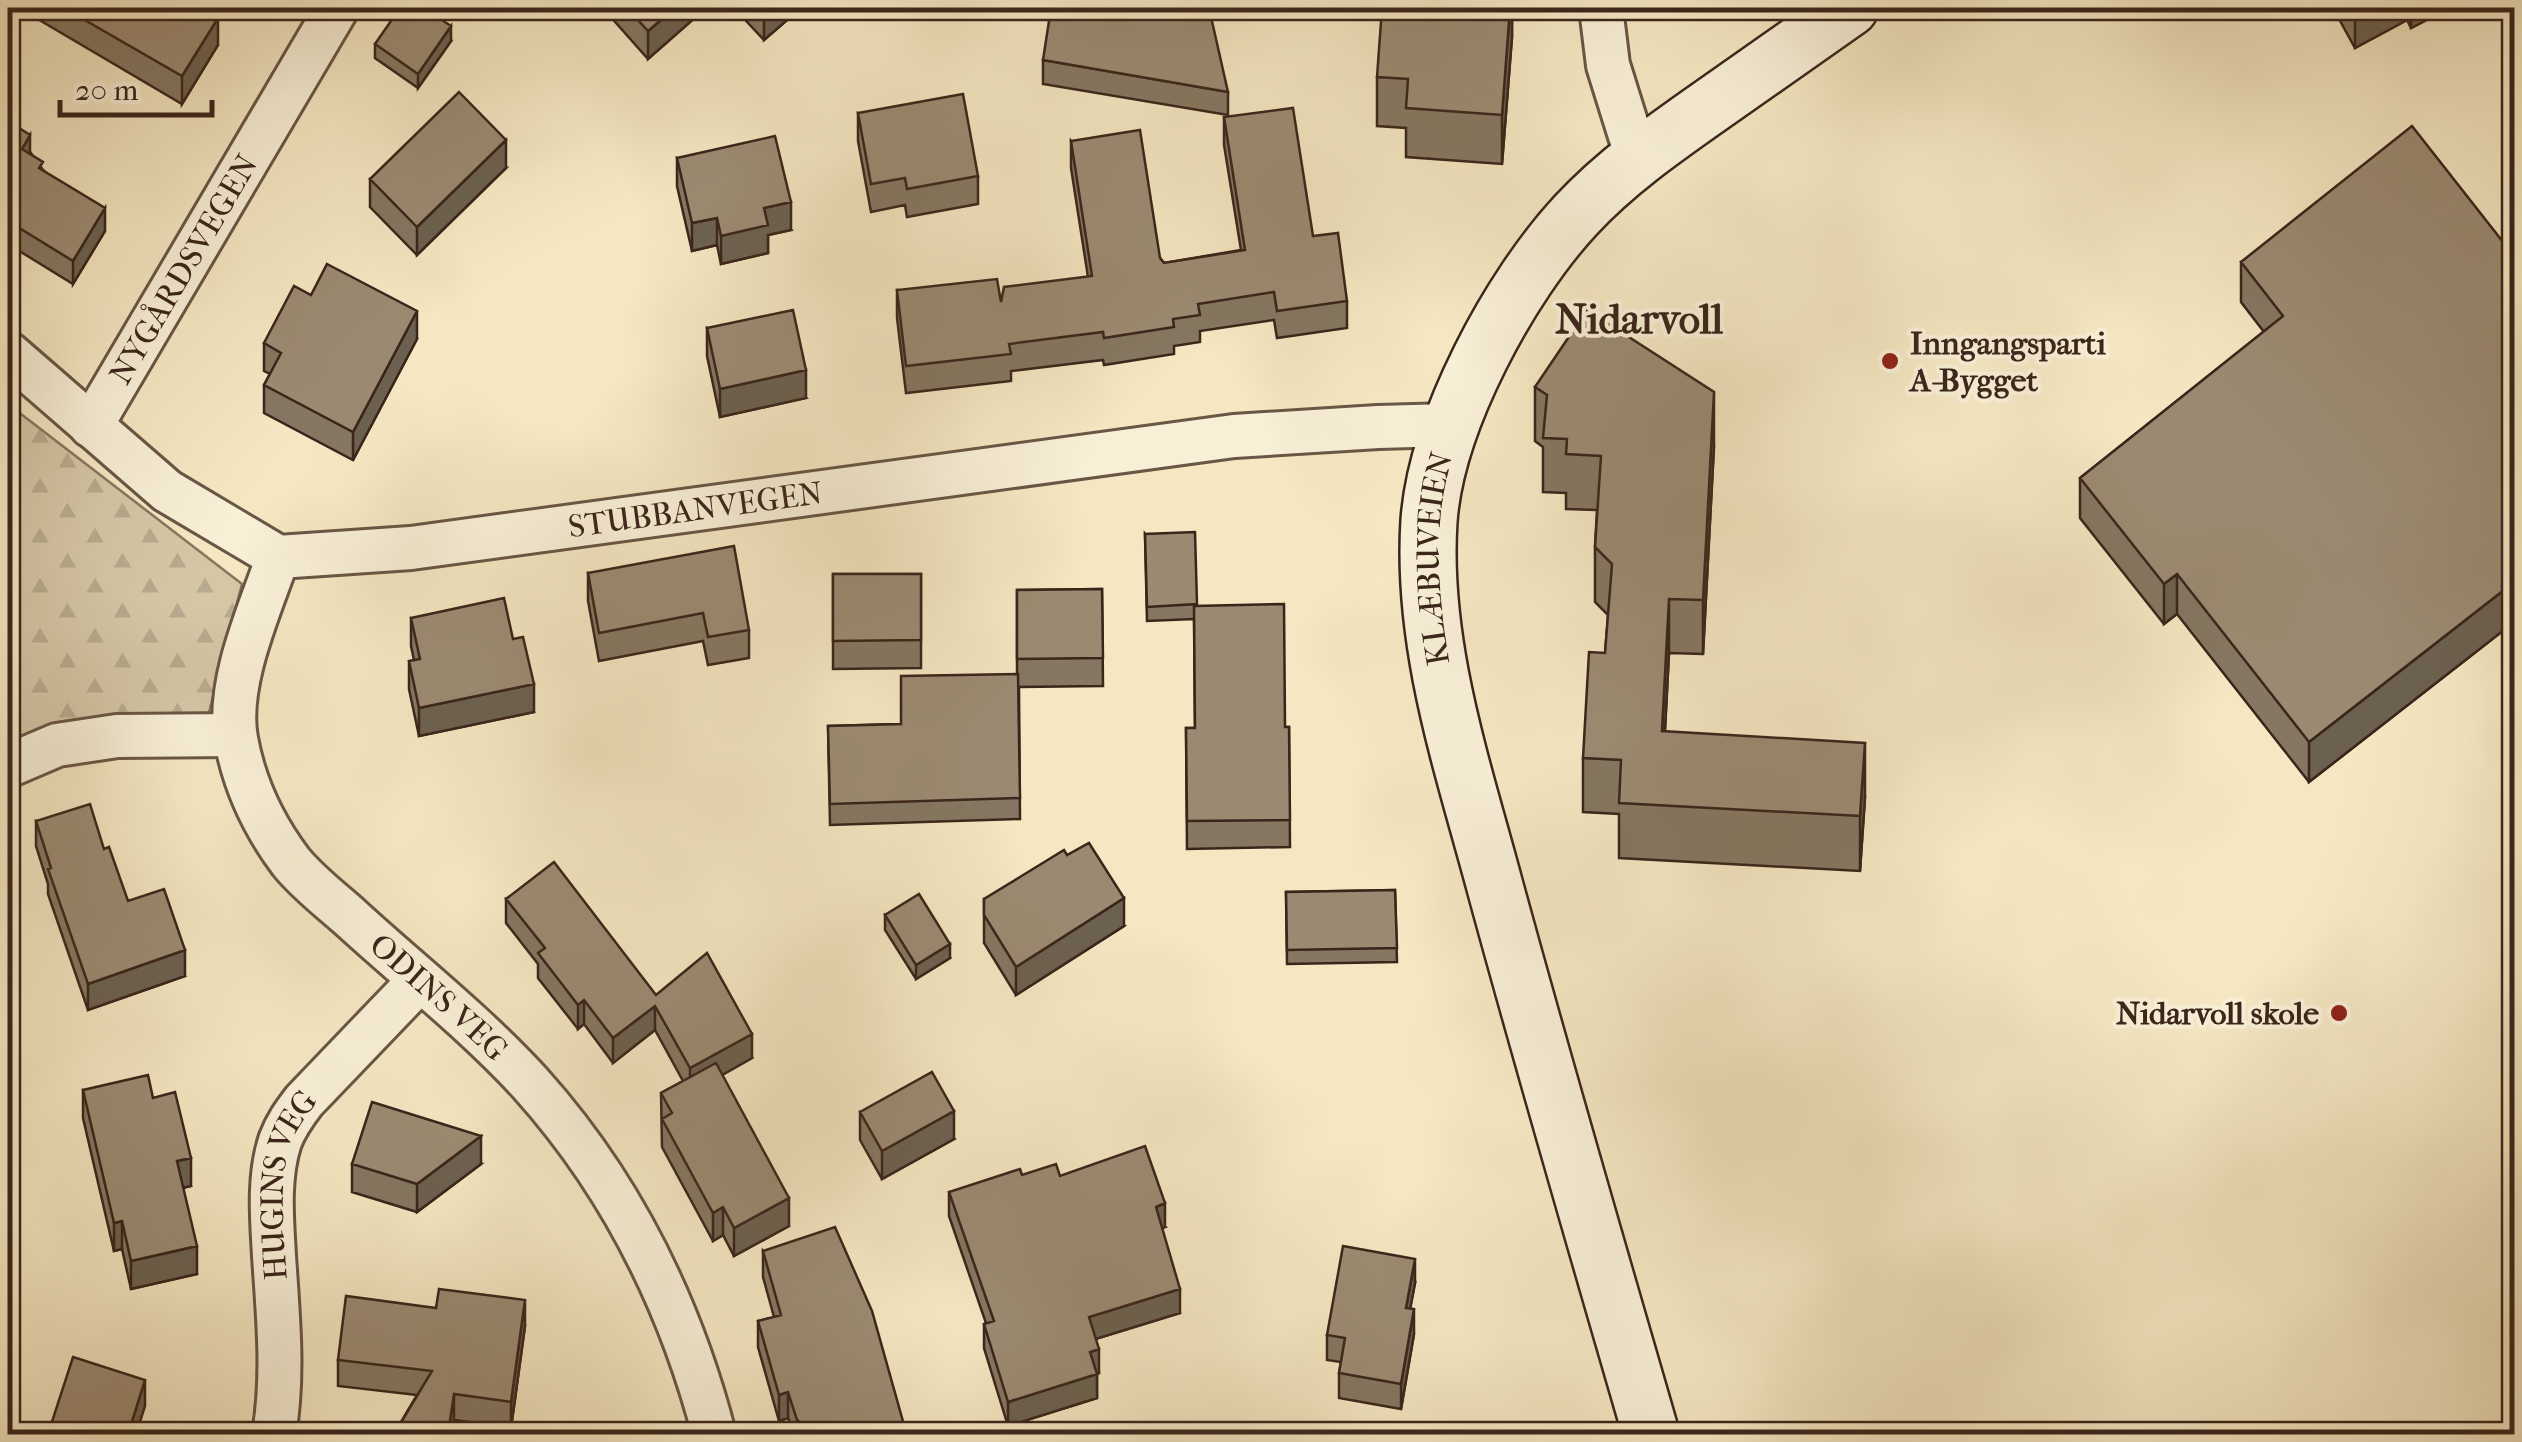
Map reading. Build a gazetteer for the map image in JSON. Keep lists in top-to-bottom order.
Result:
{
  "streets": {
    "street": [
      "NYGÅRDSVEGEN",
      "STUBBANVEGEN",
      "KLÆBUVEIEN",
      "ODINS VEG",
      "HUGINS VEG"
    ]
  },
  "crossings": [
    ["STUBBANVEGEN", "KLÆBUVEIEN"],
    ["STUBBANVEGEN", "ODINS VEG"],
    ["ODINS VEG", "HUGINS VEG"]
  ],
  "districts": ["Nidarvoll"],
  "places": ["Inngangsparti A-Bygget", "Nidarvoll skole"],
  "scale_bar": "20 m"
}
